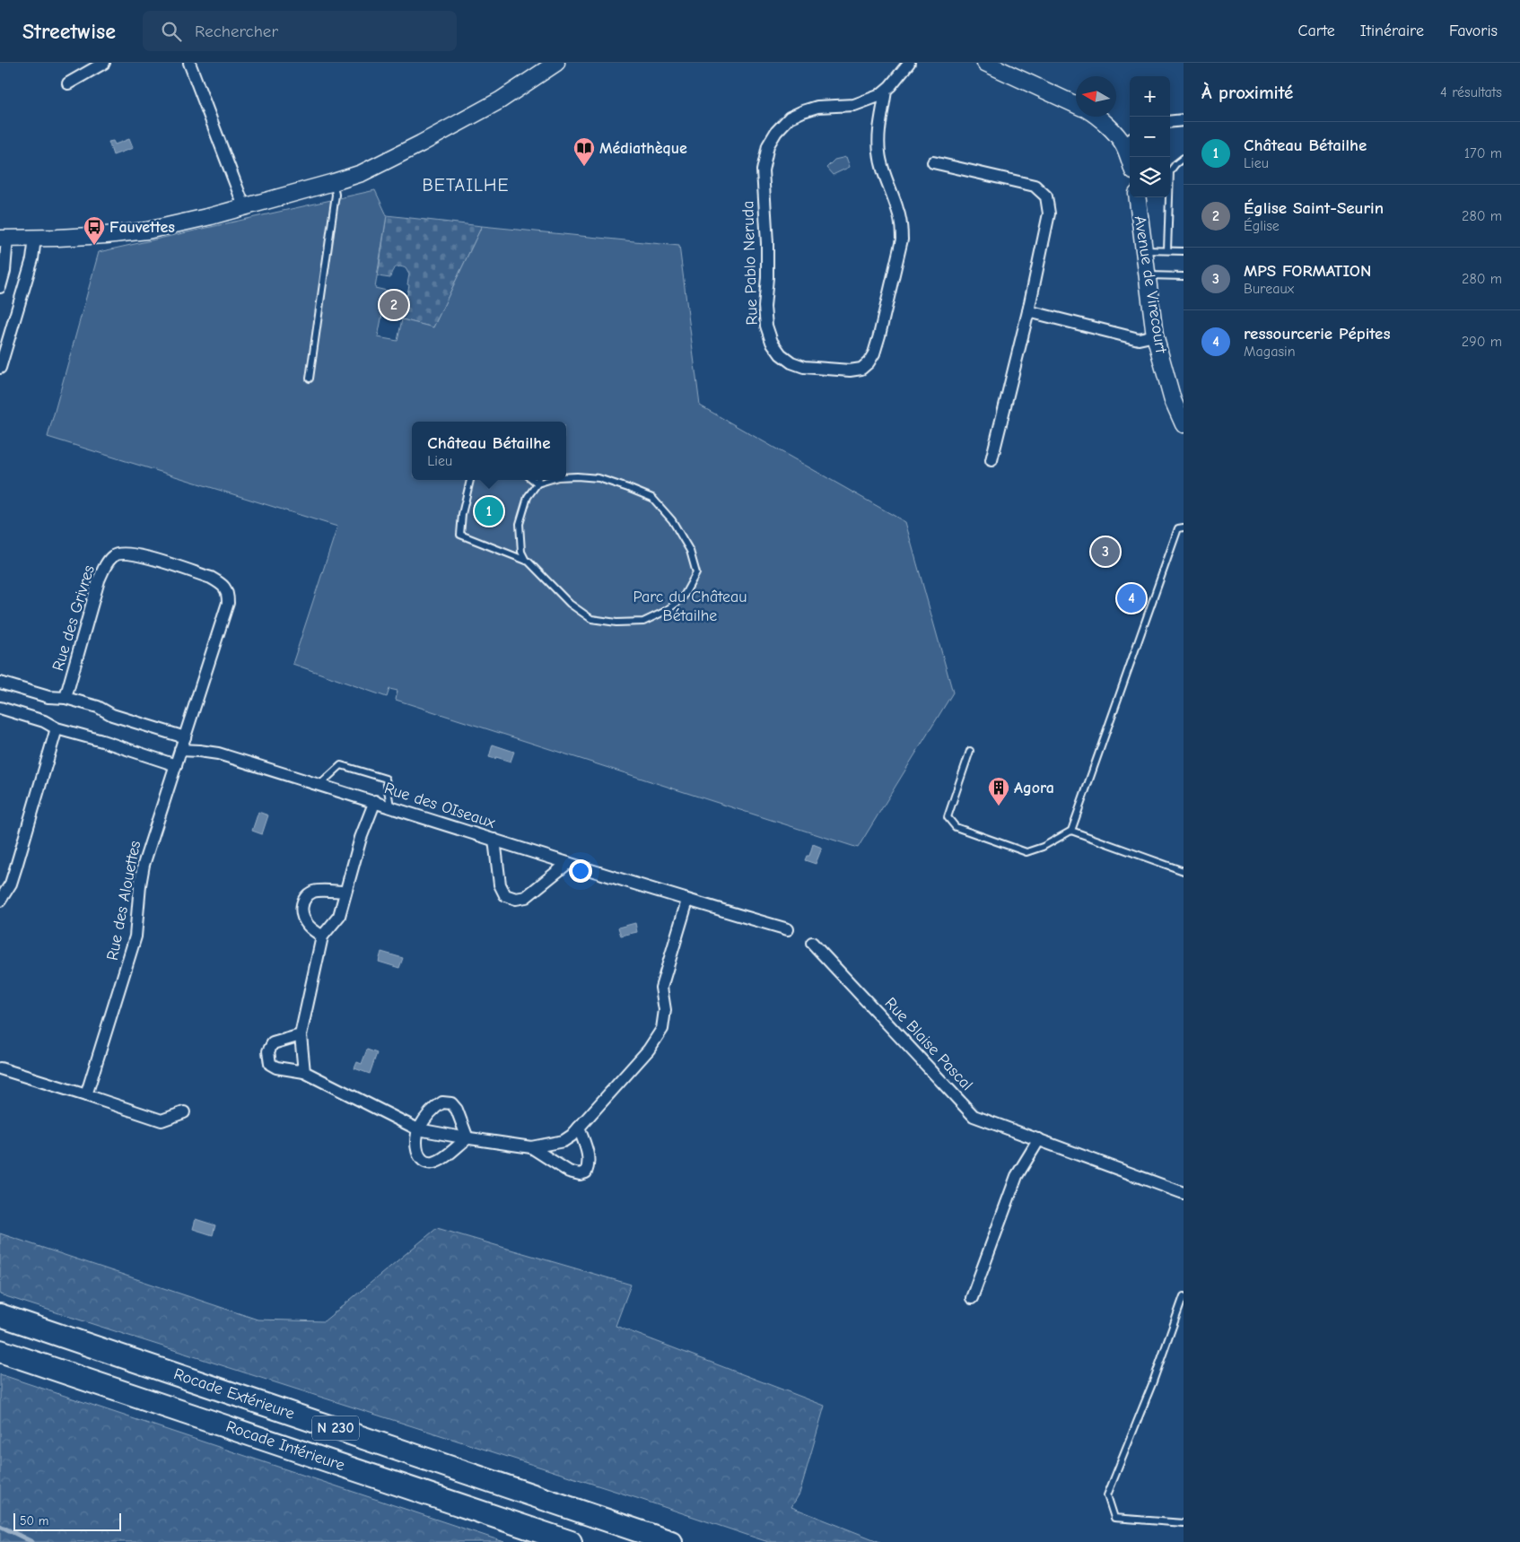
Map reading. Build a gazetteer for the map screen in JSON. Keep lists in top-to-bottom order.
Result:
{
  "streets": {
    "highway": ["Rocade Extérieure", "N 230", "Rocade Intérieure"],
    "street": [
      "Rue Pablo Neruda",
      "Avenue de Virecourt",
      "Rue des Grivres",
      "Rue des OIseaux",
      "Rue des Alouettes",
      "Rue Blaise Pascal"
    ]
  },
  "crossings": [
    ["Rue des Grivres", "Rue des Alouettes"],
    ["Rue des OIseaux", "Rue des Alouettes"]
  ],
  "districts": ["BETAILHE"],
  "parks": ["Parc du Château Bétailhe"],
  "places": {
    "library": ["Médiathèque"],
    "bus stop": ["Fauvettes"],
    "building": ["Agora"]
  },
  "scale_bar": "50 m",
  "north": "left",
  "page": {
    "header": "Streetwise",
    "search": "Rechercher",
    "nav": ["Carte", "Itinéraire", "Favoris"],
    "heading": ["À proximité", "4 résultats"],
    "map_buttons": ["+", "−"],
    "list": [
      {
        "mark": "1",
        "name": "Château Bétailhe",
        "note": "Lieu",
        "value": "170 m"
      },
      {
        "mark": "2",
        "name": "Église Saint-Seurin",
        "note": "Église",
        "value": "280 m"
      },
      {
        "mark": "3",
        "name": "MPS FORMATION",
        "note": "Bureaux",
        "value": "280 m"
      },
      {
        "mark": "4",
        "name": "ressourcerie Pépites",
        "note": "Magasin",
        "value": "290 m"
      }
    ],
    "pins": [
      "2",
      "1",
      "3",
      "4"
    ],
    "popup": ["Château Bétailhe", "Lieu"],
    "scale": "50 m"
  }
}
